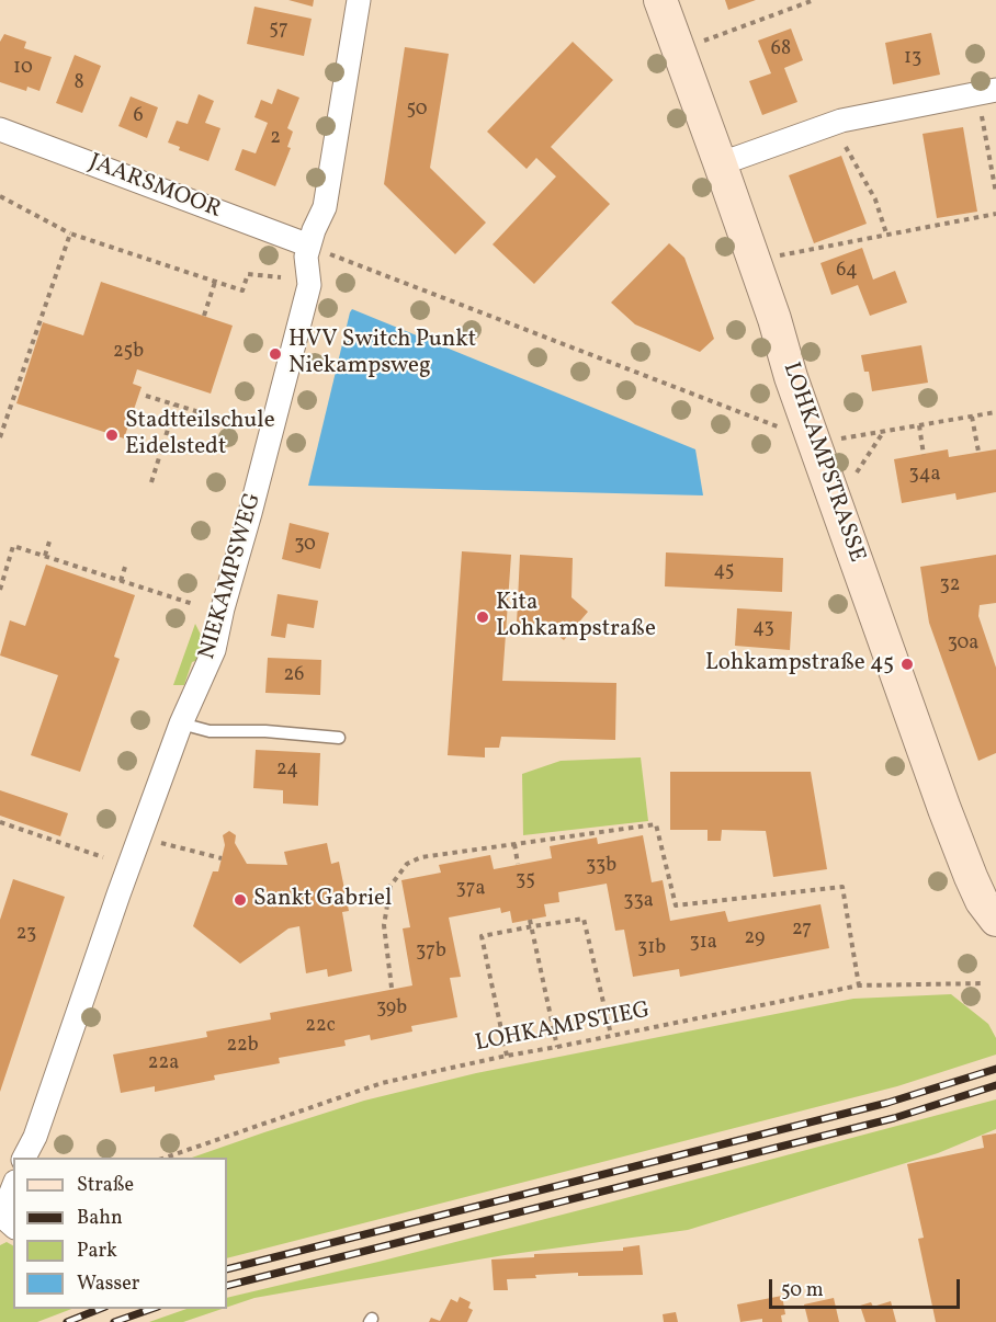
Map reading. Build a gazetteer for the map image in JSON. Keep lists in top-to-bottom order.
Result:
{
  "streets": {
    "street": ["JAARSMOOR", "LOHKAMPSTRASSE", "NIEKAMPSWEG"],
    "path": ["LOHKAMPSTIEG"]
  },
  "crossings": [
    ["JAARSMOOR", "NIEKAMPSWEG"]
  ],
  "places": [
    "HVV Switch Punkt Niekampsweg",
    "Stadtteilschule Eidelstedt",
    "Kita Lohkampstraße",
    "Lohkampstraße 45",
    "Sankt Gabriel"
  ],
  "house_numbers": [
    "57",
    "68",
    "13",
    "10",
    "8",
    "50",
    "6",
    "2",
    "64",
    "25b",
    "34a",
    "30",
    "45",
    "32",
    "43",
    "30a",
    "26",
    "24",
    "33b",
    "35",
    "37a",
    "33a",
    "27",
    "23",
    "29",
    "31a",
    "31b",
    "37b",
    "39b",
    "22c",
    "22b",
    "22a"
  ],
  "legend": [
    "Straße",
    "Bahn",
    "Park",
    "Wasser"
  ],
  "scale_bar": "50 m"
}
